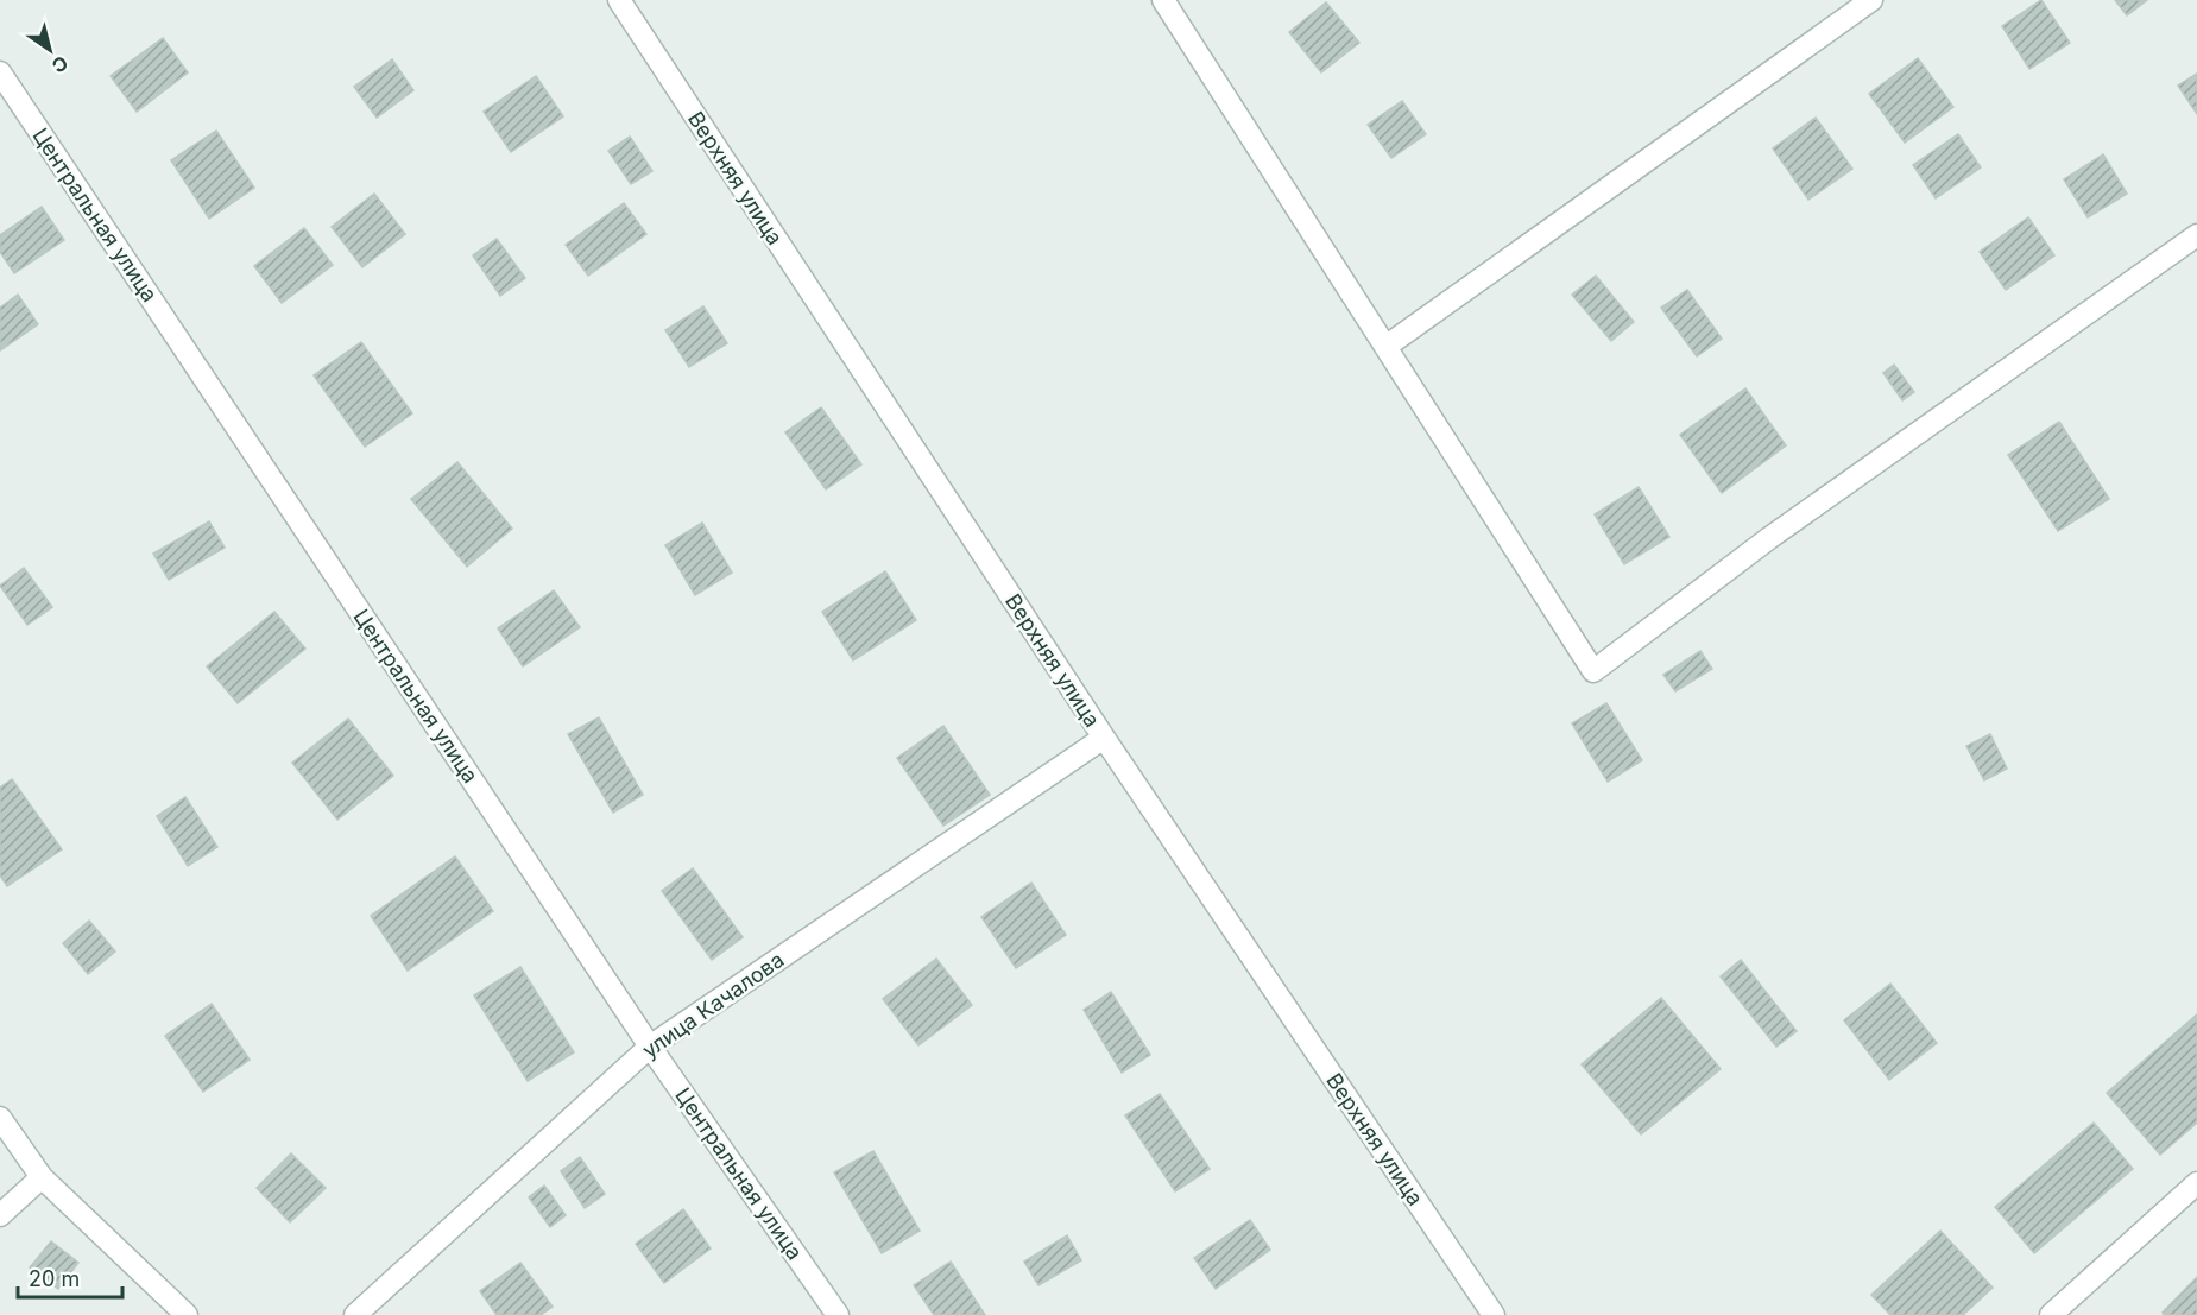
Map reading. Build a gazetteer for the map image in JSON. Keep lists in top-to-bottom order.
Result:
{
  "streets": {
    "street": ["Верхняя улица", "Центральная улица", "улица Качалова"]
  },
  "crossings": [
    ["Верхняя улица", "улица Качалова"],
    ["Центральная улица", "улица Качалова"]
  ],
  "scale_bar": "20 m",
  "north": "bottom right"
}
